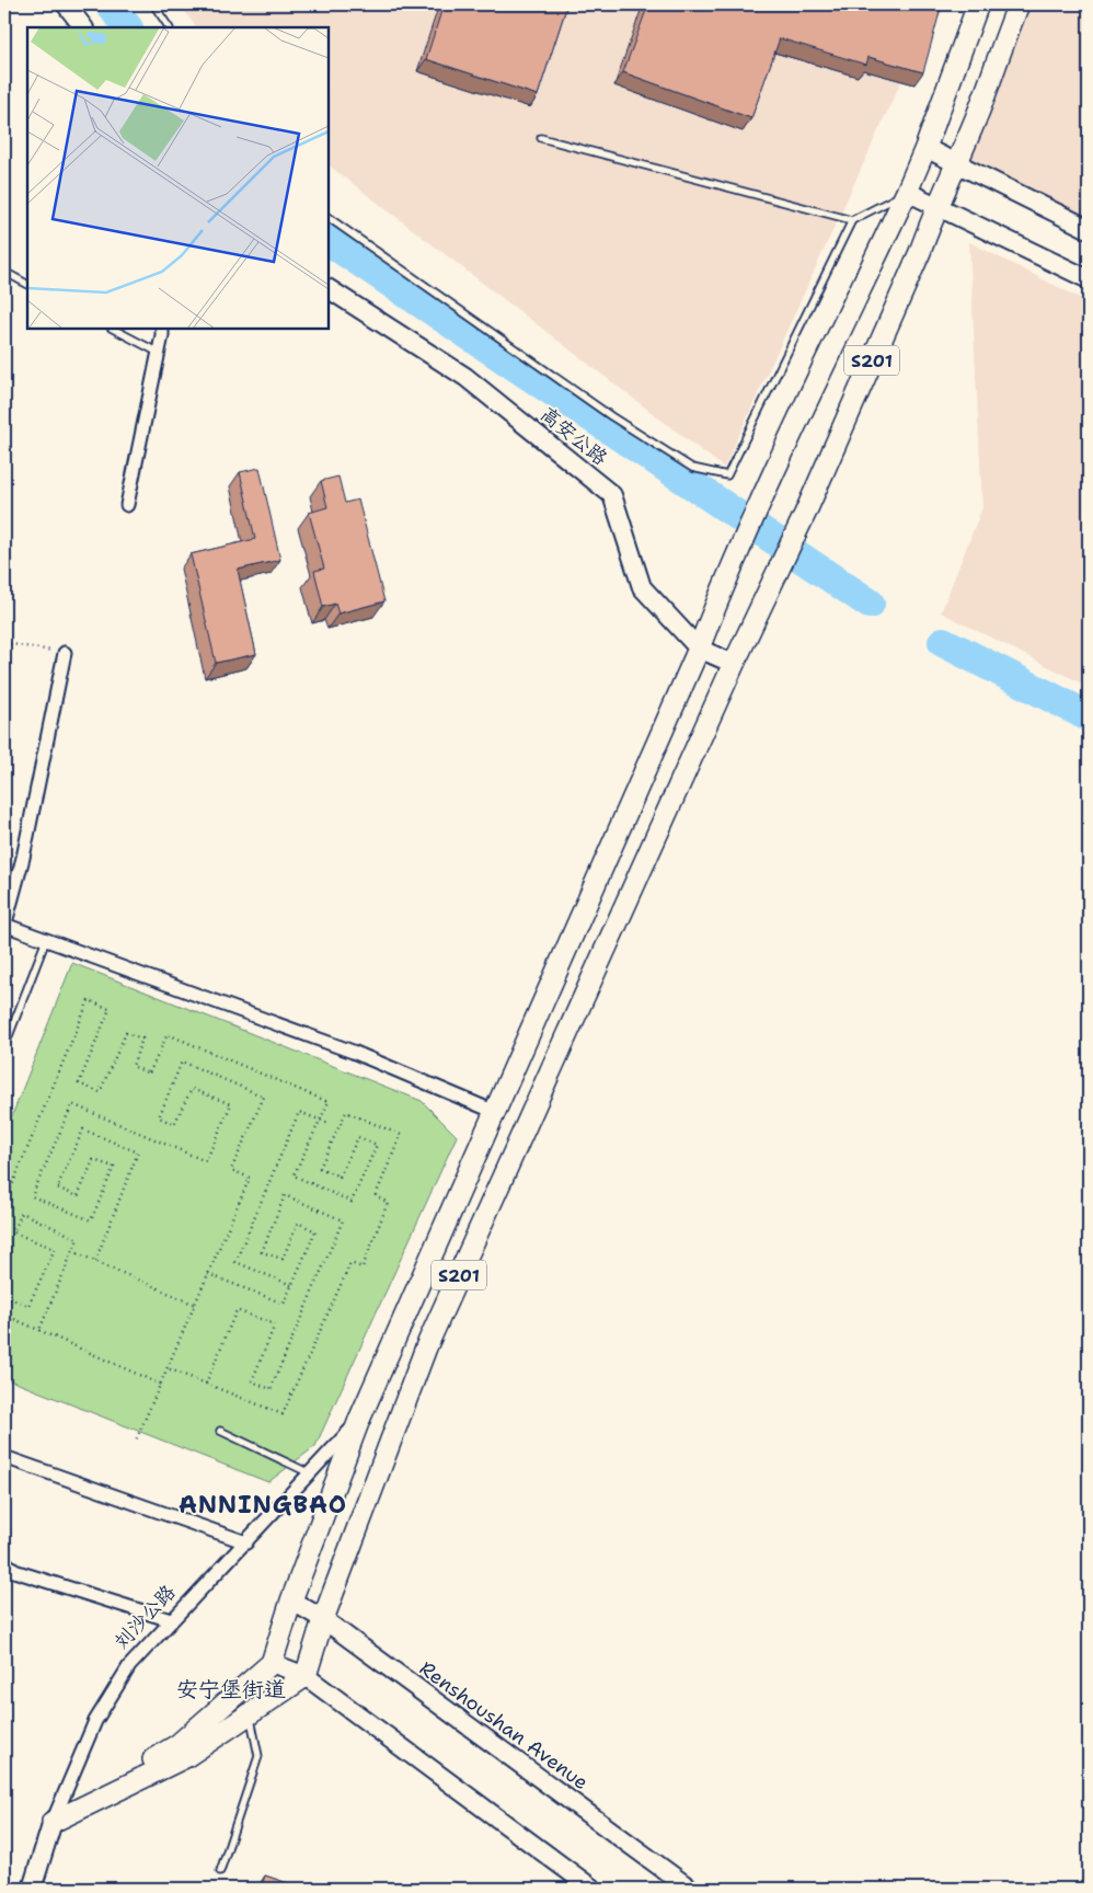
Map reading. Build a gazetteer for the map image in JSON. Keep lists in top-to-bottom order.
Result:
{
  "streets": {
    "main road": [
      "S201",
      "高安公路",
      "刘沙公路",
      "Renshoushan Avenue"
    ]
  },
  "crossings": [
    ["S201", "高安公路"],
    ["S201", "刘沙公路"],
    ["S201", "Renshoushan Avenue"]
  ],
  "districts": ["ANNINGBAO", "安宁堡街道"]
}
